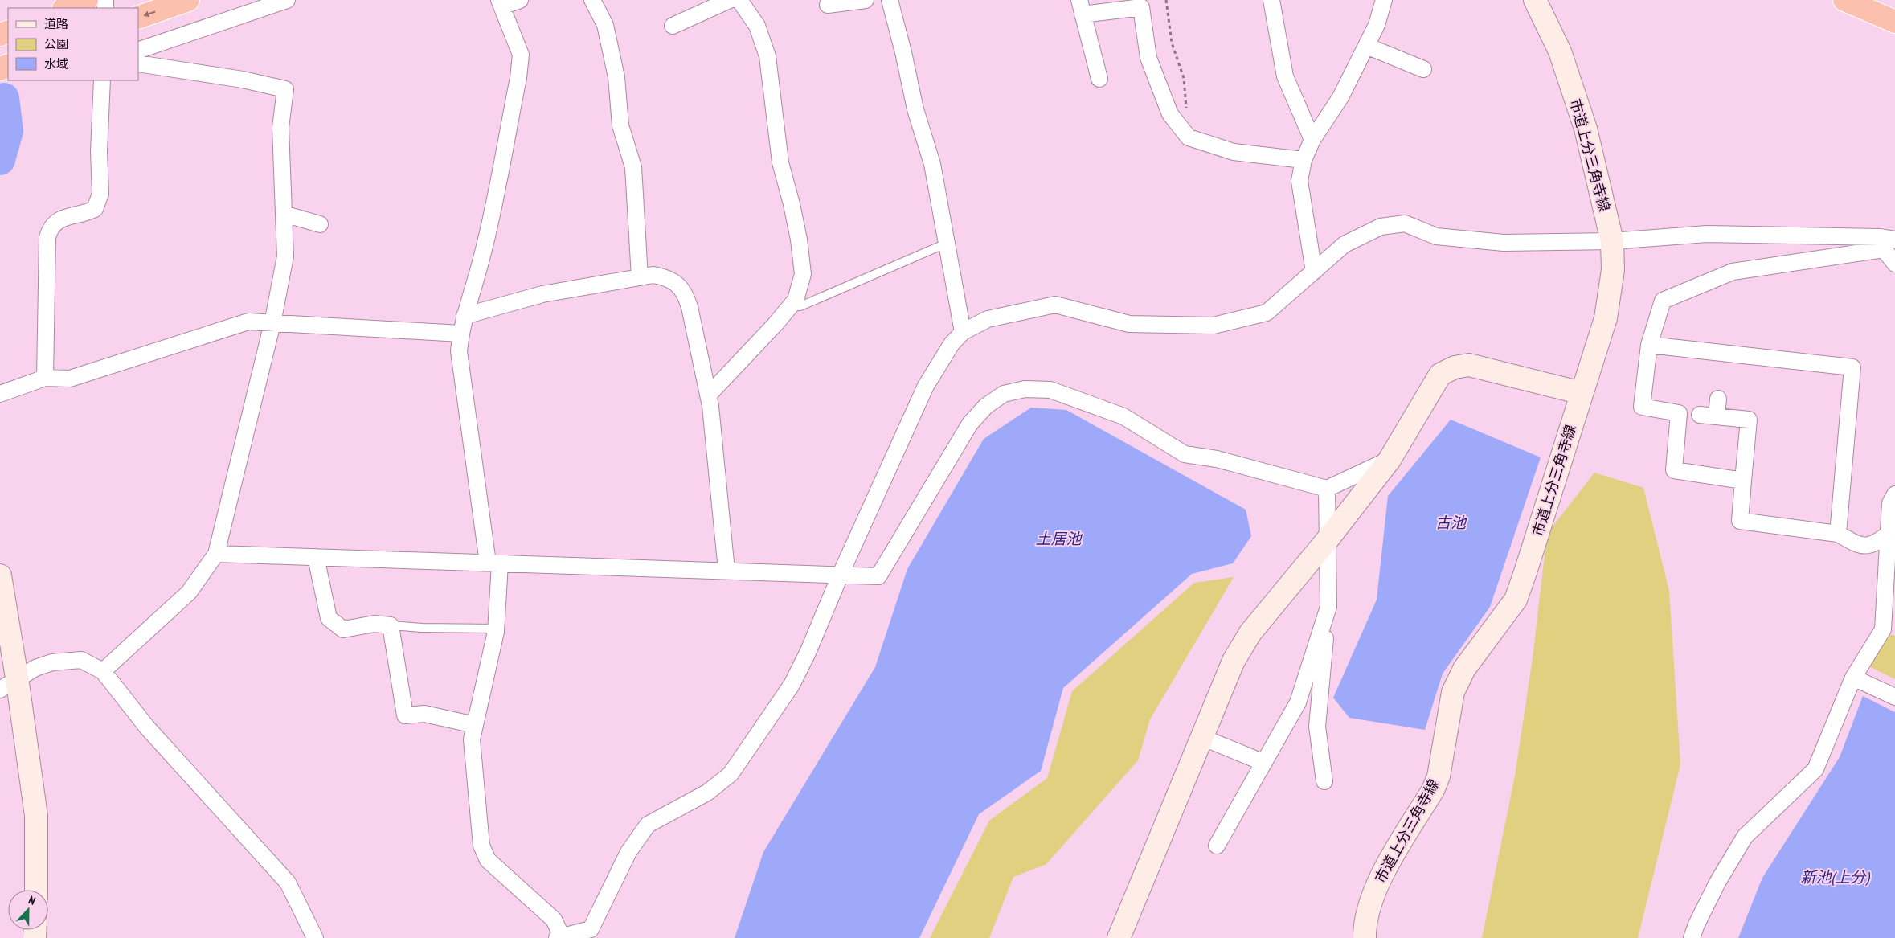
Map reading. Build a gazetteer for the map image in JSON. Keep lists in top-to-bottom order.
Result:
{
  "streets": {
    "street": ["市道上分三角寺線"]
  },
  "water": ["古池", "土居池", "新池(上分)"],
  "legend": ["道路", "公園", "水域"],
  "north": "top"
}
